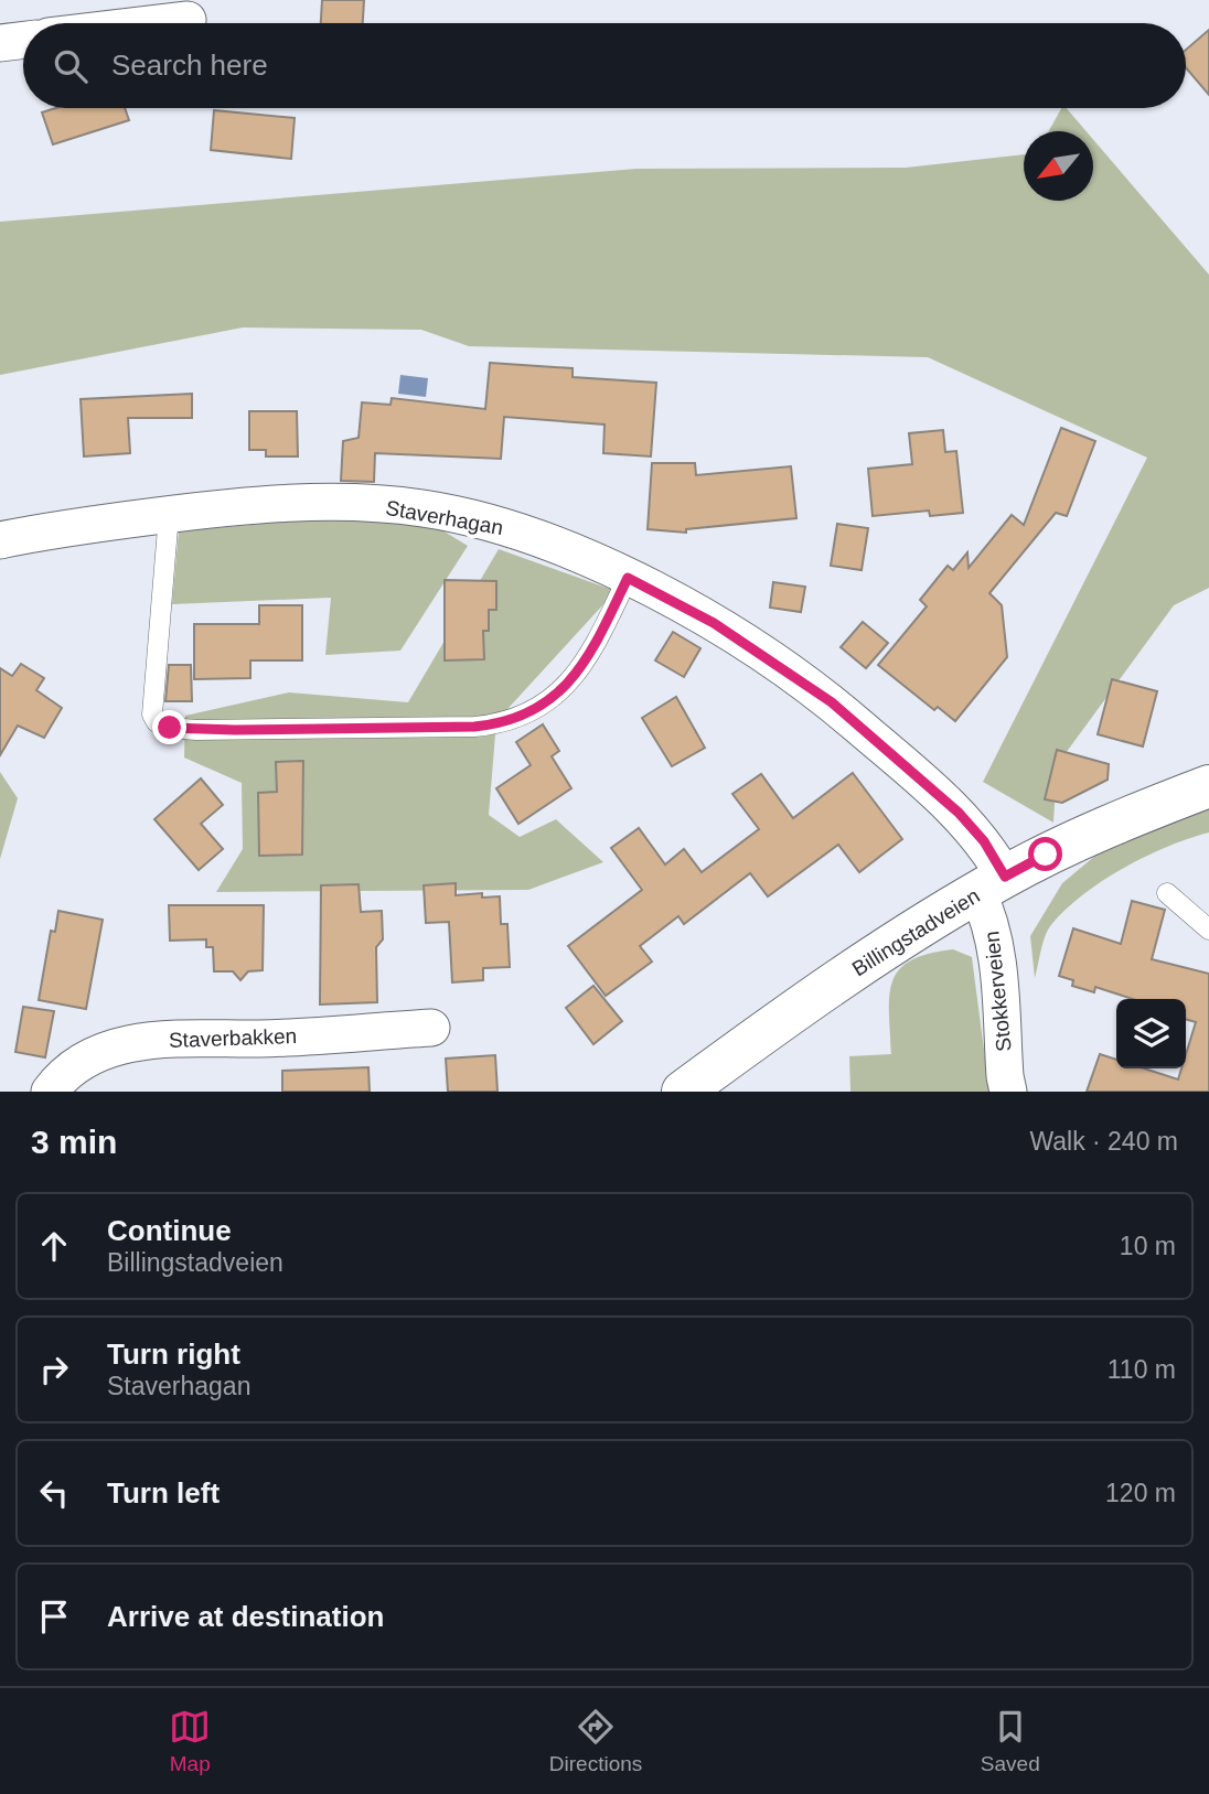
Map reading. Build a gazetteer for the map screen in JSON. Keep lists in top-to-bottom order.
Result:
{
  "streets": {
    "main road": ["Billingstadveien"],
    "street": ["Staverhagan", "Stokkerveien", "Staverbakken"]
  },
  "crossings": [
    ["Staverhagan", "Billingstadveien"],
    ["Staverhagan", "Stokkerveien"],
    ["Billingstadveien", "Stokkerveien"]
  ],
  "north": "bottom left",
  "page": {
    "search": "Search here",
    "heading": ["3 min", "Walk · 240 m"],
    "list": [
      ["Continue", "Billingstadveien", "10 m"],
      ["Turn right", "Staverhagan", "110 m"],
      ["Turn left", "120 m"],
      "Arrive at destination"
    ],
    "nav": ["Map", "Directions", "Saved"]
  }
}
